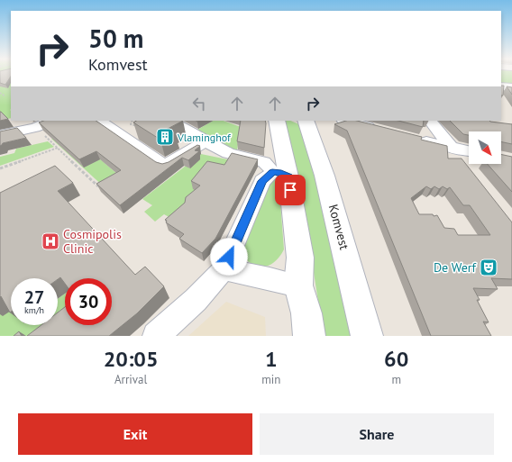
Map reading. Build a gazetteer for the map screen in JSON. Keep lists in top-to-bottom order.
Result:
{
  "streets": {
    "main road": ["Komvest"]
  },
  "places": {
    "building": ["Vlaminghof"],
    "hospital": ["Cosmipolis Clinic"],
    "theatre": ["De Werf"]
  },
  "north": "bottom right",
  "page": {
    "turn": ["50 m", "Komvest"],
    "speed": "27 km/h",
    "limit": "30",
    "eta": [
      "20:05",
      "Arrival",
      "1",
      "min",
      "60",
      "m"
    ],
    "buttons": ["Exit", "Share"]
  }
}
